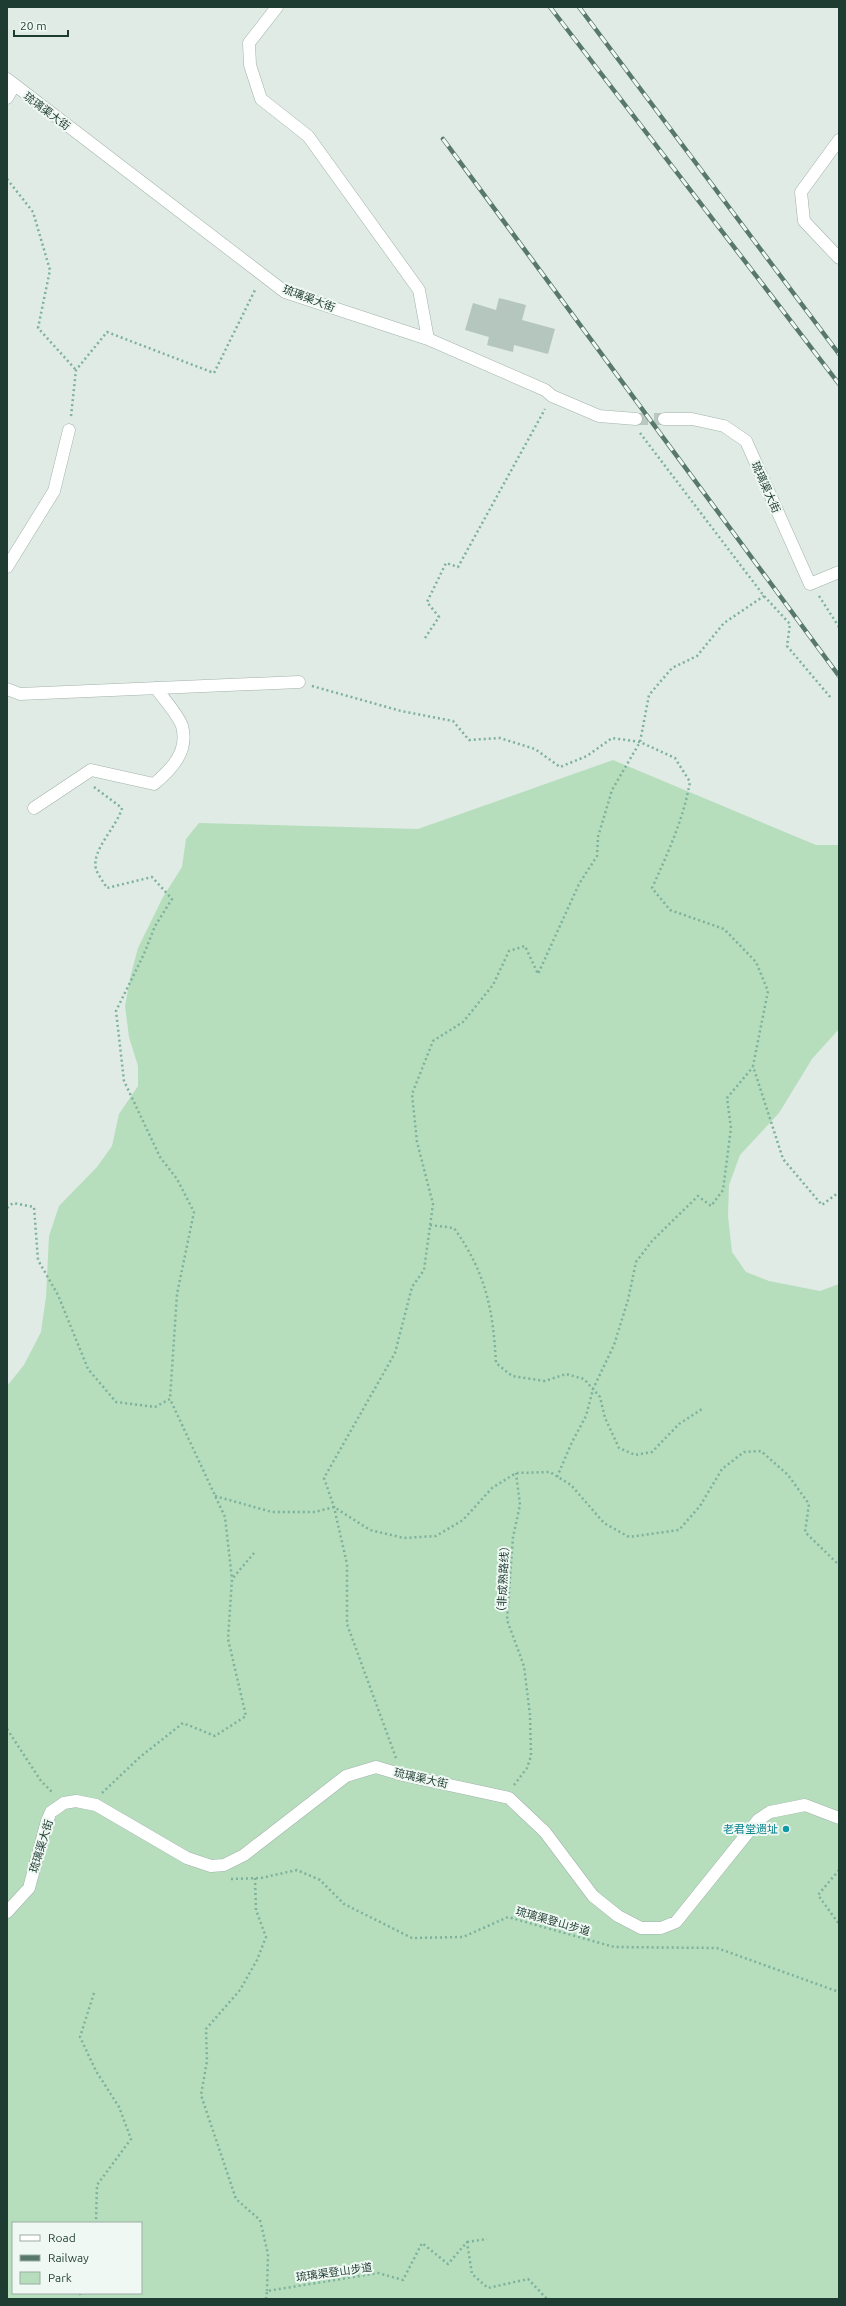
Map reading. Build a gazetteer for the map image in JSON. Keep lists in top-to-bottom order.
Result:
{
  "streets": {
    "street": ["琉璃渠大街"],
    "path": ["（非成熟路线）", "琉璃渠登山步道"]
  },
  "crossings": [
    ["琉璃渠大街", "（非成熟路线）"],
    ["琉璃渠大街", "琉璃渠登山步道"]
  ],
  "places": ["老君堂遗址"],
  "legend": ["Road", "Railway", "Park"],
  "scale_bar": "20 m"
}
